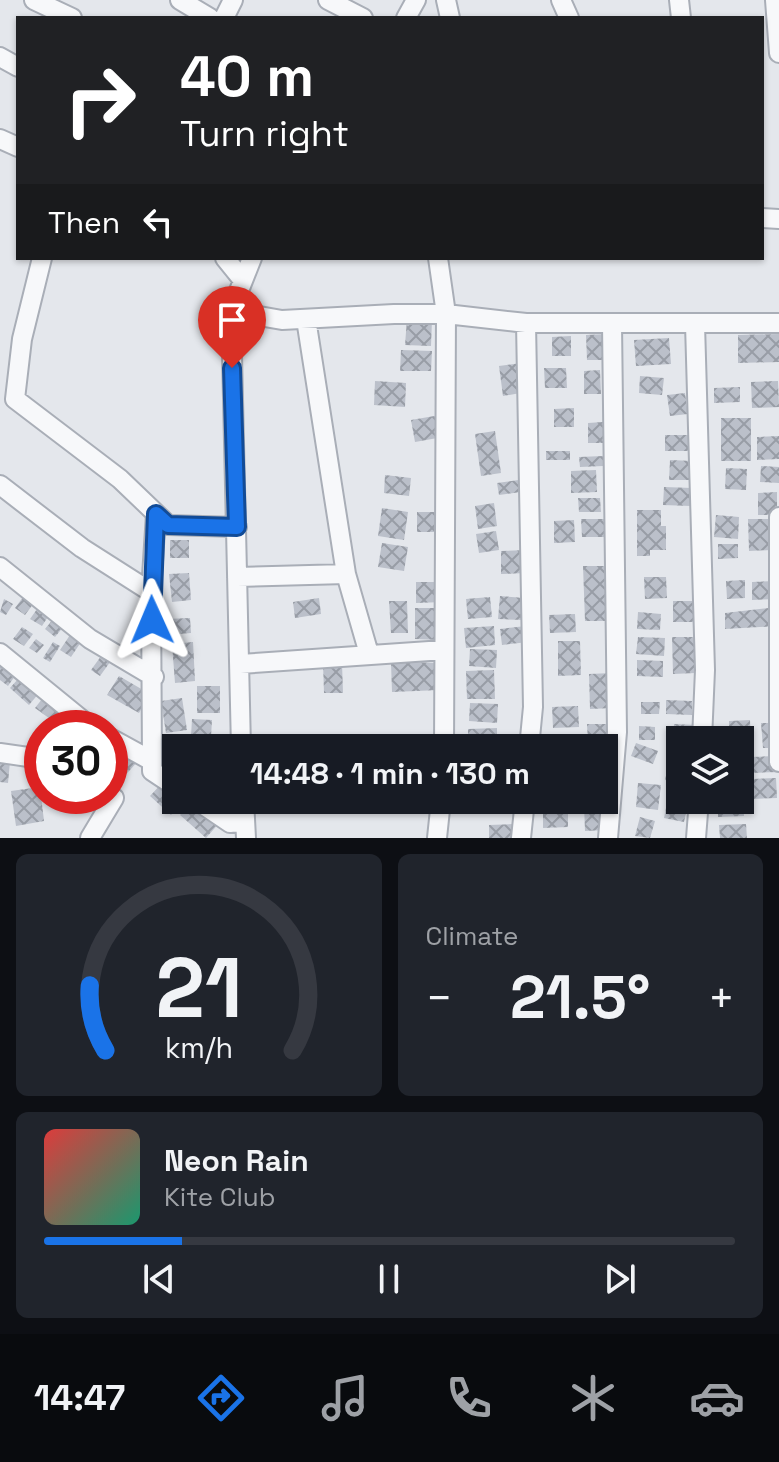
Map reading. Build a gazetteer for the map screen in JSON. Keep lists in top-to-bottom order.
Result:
{
  "page": {
    "turn": ["40 m", "Turn right"],
    "then": "Then",
    "limit": "30",
    "trip": "14:48 · 1 min · 130 m",
    "tile": "Climate",
    "heat": ["−", "21.5°", "+"],
    "song": ["Neon Rain", "Kite Club"],
    "tabs": "14:47",
    "gauge": ["21", "km/h"]
  }
}
